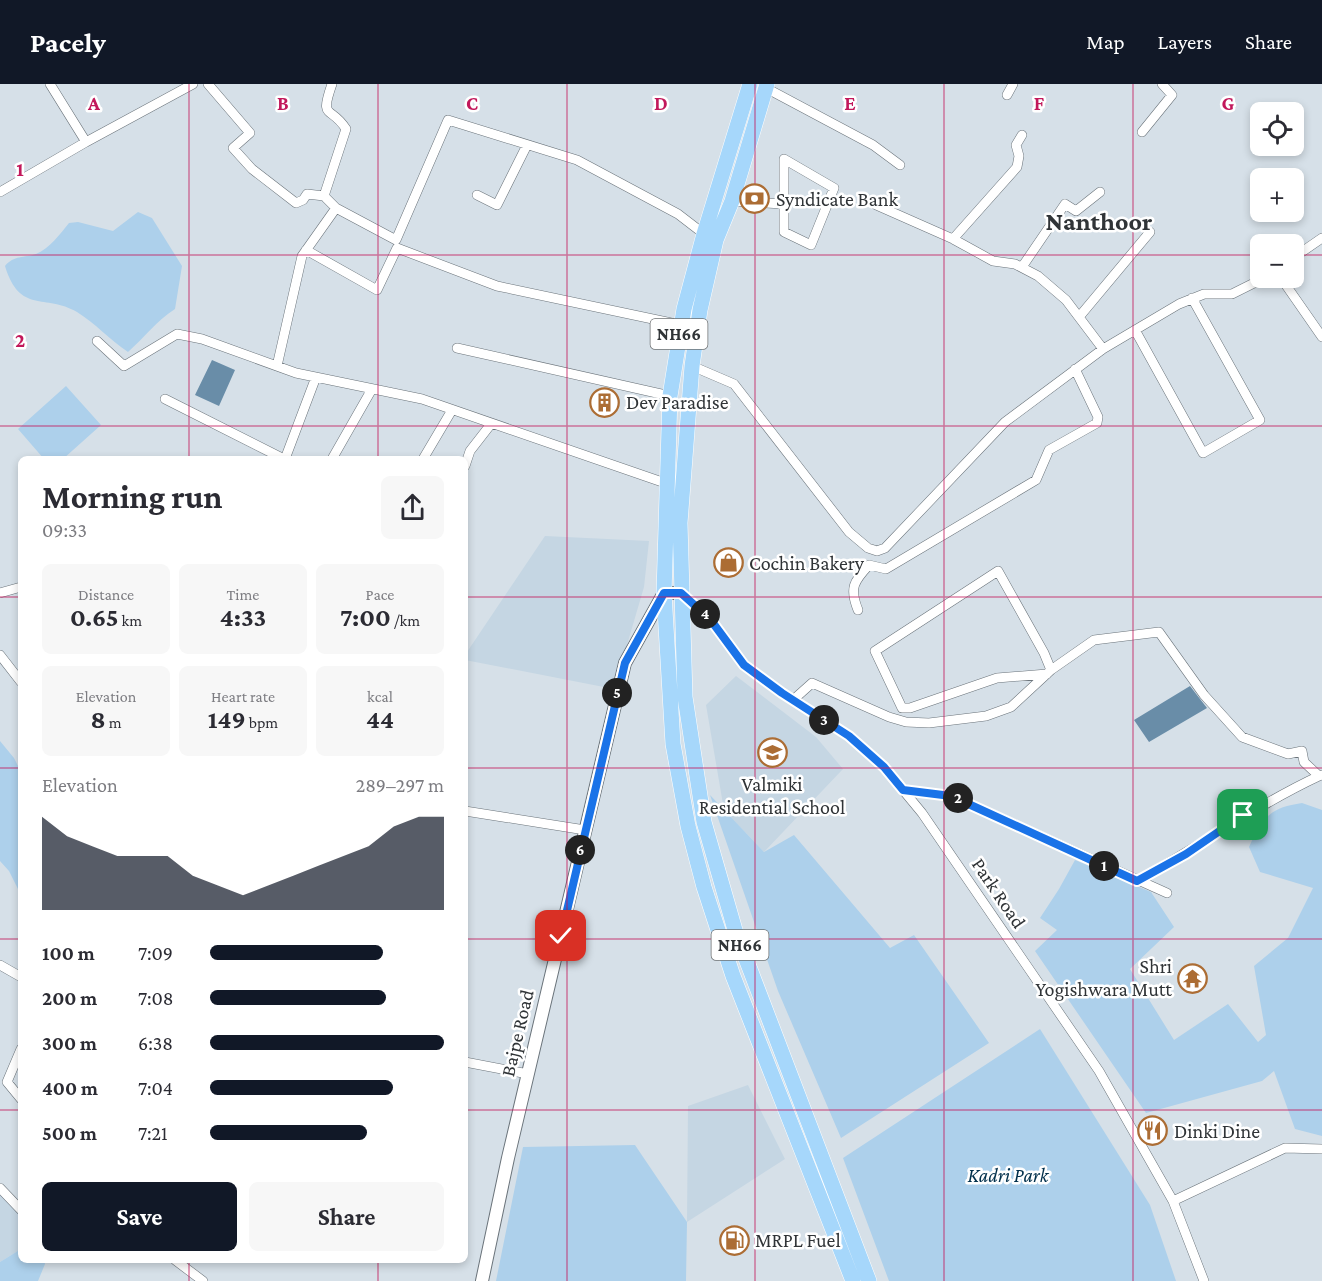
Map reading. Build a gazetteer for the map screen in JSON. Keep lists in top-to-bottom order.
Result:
{
  "streets": {
    "highway": ["NH66"],
    "street": ["Park Road", "Bajpe Road"]
  },
  "crossings": [
    ["NH66", "Park Road"],
    ["NH66", "Bajpe Road"]
  ],
  "districts": ["Nanthoor"],
  "parks": ["Kadri Park"],
  "places": {
    "bank": ["Syndicate Bank"],
    "building": ["Dev Paradise"],
    "shop": ["Cochin Bakery"],
    "school or university": ["Valmiki Residential School"],
    "temple": ["Shri Yogishwara Mutt"],
    "restaurant": ["Dinki Dine"],
    "fuel station": ["MRPL Fuel"]
  },
  "page": {
    "header": "Pacely",
    "nav": ["Map", "Layers", "Share"],
    "map_buttons": ["+", "−"],
    "heading": ["Morning run", "09:33"],
    "stats": [
      ["Distance", "0.65 km"],
      ["Time", "4:33"],
      ["Pace", "7:00 /km"],
      ["Elevation", "8 m"],
      ["Heart rate", "149 bpm"],
      ["kcal", "44"]
    ],
    "pins": [
      "4",
      "5",
      "3",
      "2",
      "6",
      "1"
    ],
    "chart": ["Elevation", "289–297 m"],
    "list": [
      {
        "name": "100 m",
        "note": "7:09"
      },
      {
        "name": "200 m",
        "note": "7:08"
      },
      {
        "name": "300 m",
        "note": "6:38"
      },
      {
        "name": "400 m",
        "note": "7:04"
      },
      {
        "name": "500 m",
        "note": "7:21"
      }
    ],
    "buttons": ["Save", "Share"]
  },
  "grid": {
    "columns": [
      "A",
      "B",
      "C",
      "D",
      "E",
      "F",
      "G"
    ],
    "rows": ["1", "2"]
  }
}
